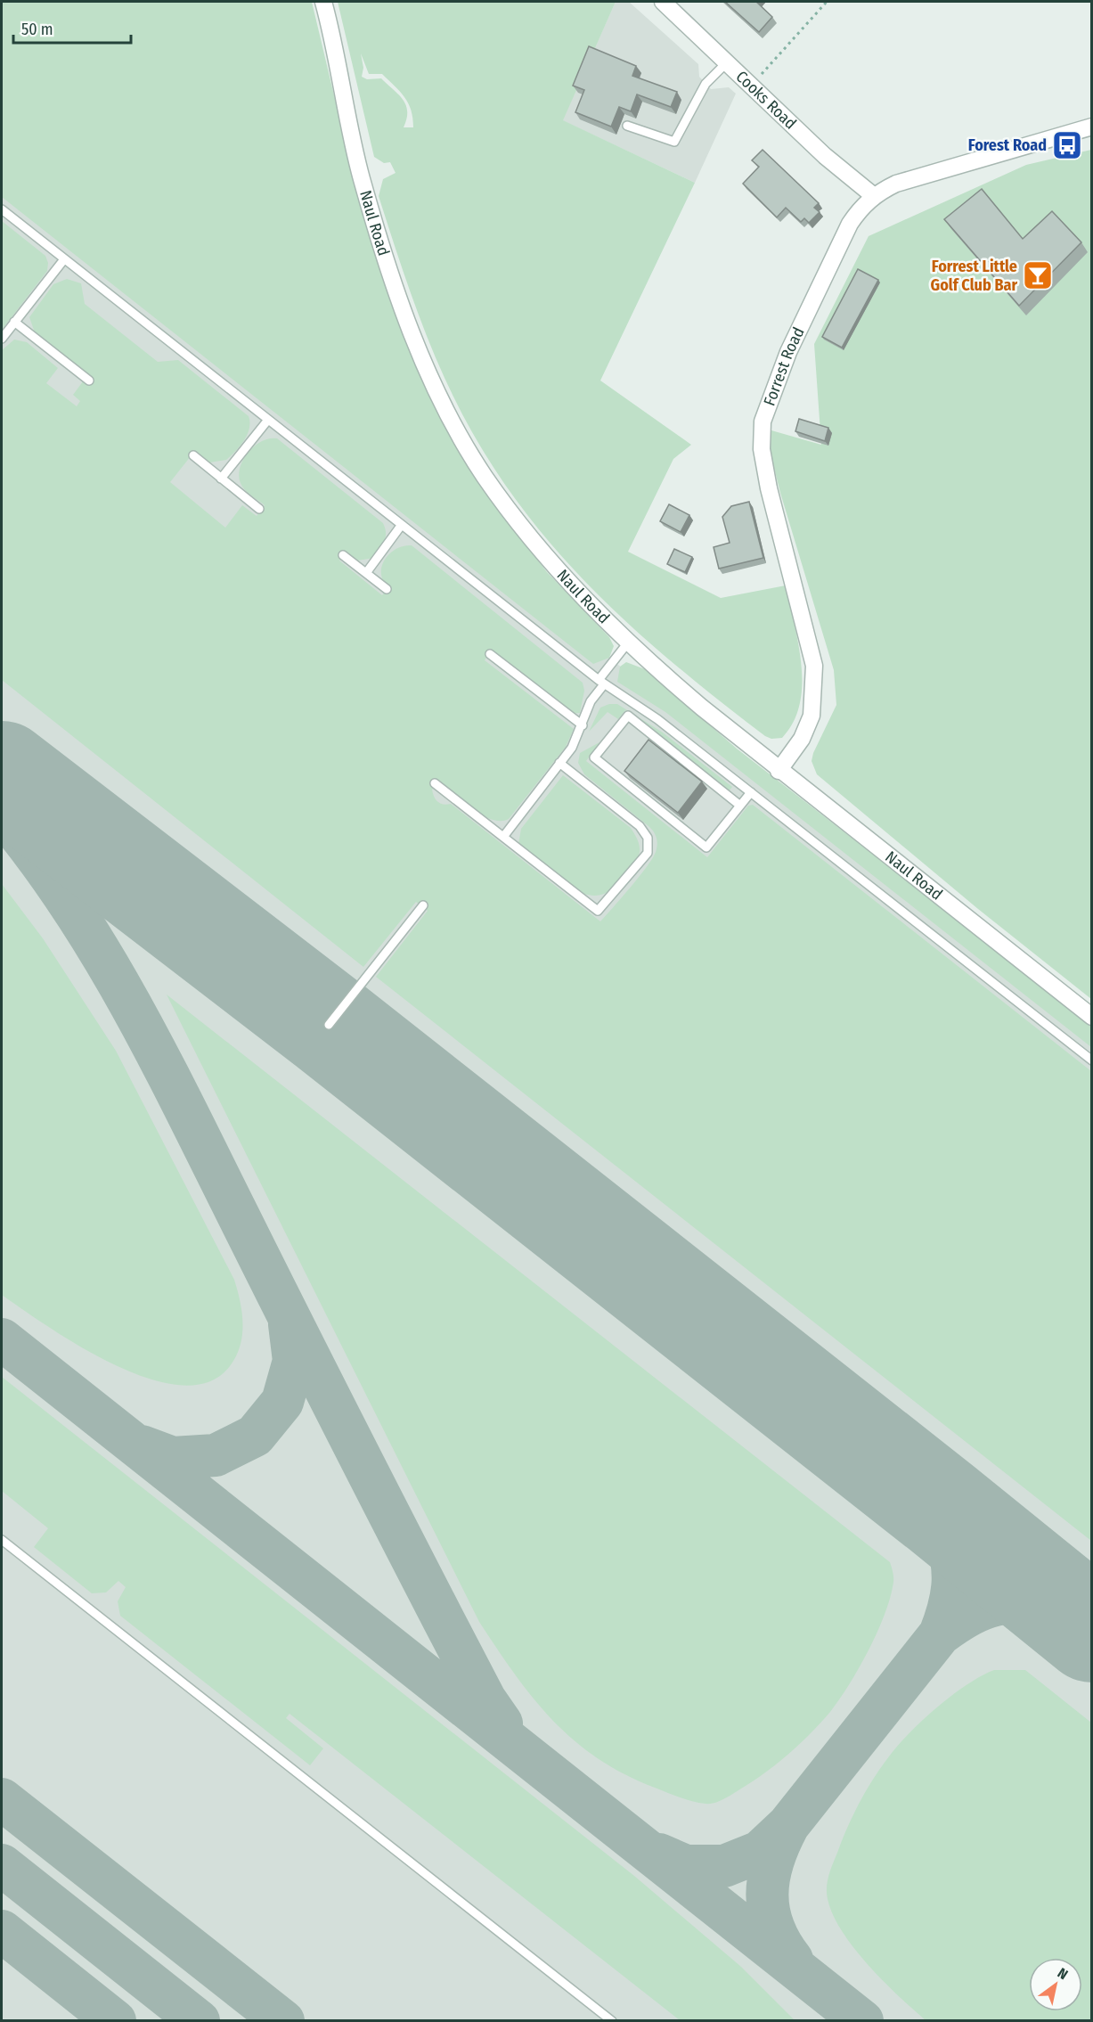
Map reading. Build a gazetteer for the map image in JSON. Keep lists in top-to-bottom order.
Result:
{
  "streets": {
    "street": ["Cooks Road", "Naul Road", "Forrest Road"]
  },
  "crossings": [
    ["Cooks Road", "Forrest Road"],
    ["Naul Road", "Forrest Road"]
  ],
  "places": {
    "bus stop": ["Forest Road"],
    "bar": ["Forrest Little Golf Club Bar"]
  },
  "scale_bar": "50 m",
  "north": "top right"
}
